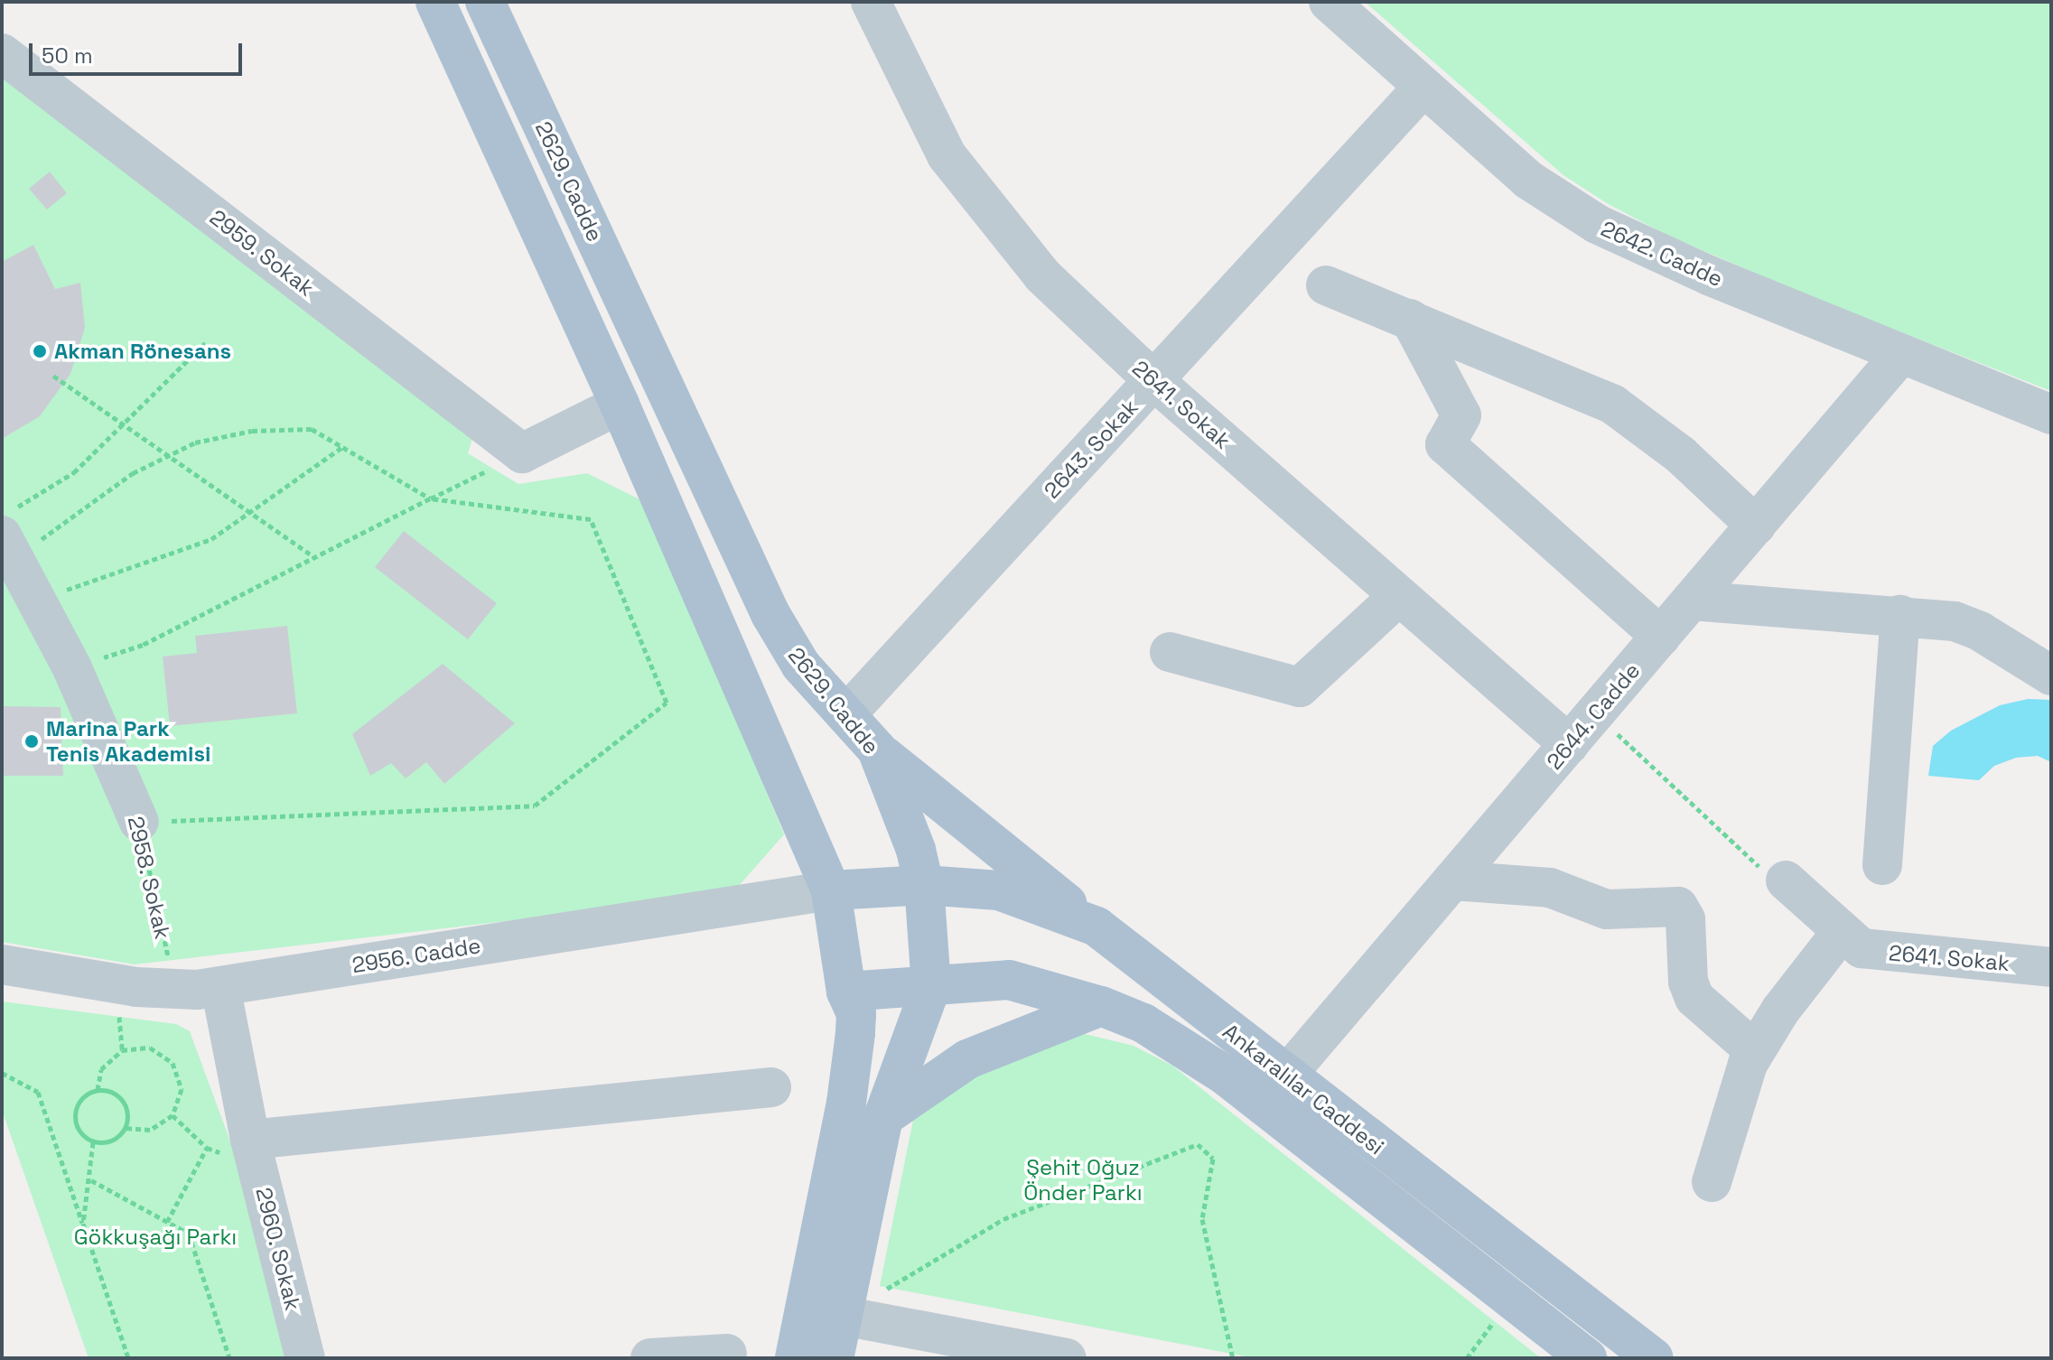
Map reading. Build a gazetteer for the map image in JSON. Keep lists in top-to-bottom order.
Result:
{
  "streets": {
    "main road": ["2629. Cadde", "Ankaralılar Caddesi"],
    "street": [
      "2959. Sokak",
      "2642. Cadde",
      "2641. Sokak",
      "2643. Sokak",
      "2644. Cadde",
      "2958. Sokak",
      "2956. Cadde",
      "2960. Sokak"
    ]
  },
  "crossings": [
    ["2629. Cadde", "2643. Sokak"],
    ["2629. Cadde", "Ankaralılar Caddesi"],
    ["2642. Cadde", "2643. Sokak"],
    ["2642. Cadde", "2644. Cadde"],
    ["2641. Sokak", "2643. Sokak"],
    ["2641. Sokak", "2644. Cadde"],
    ["2644. Cadde", "Ankaralılar Caddesi"],
    ["2958. Sokak", "2956. Cadde"],
    ["2958. Sokak", "2960. Sokak"],
    ["2956. Cadde", "Ankaralılar Caddesi"],
    ["2956. Cadde", "2960. Sokak"]
  ],
  "parks": ["Şehit Oğuz Önder Parkı", "Gökkuşağı Parkı"],
  "places": ["Akman Rönesans", "Marina Park Tenis Akademisi"],
  "scale_bar": "50 m"
}
